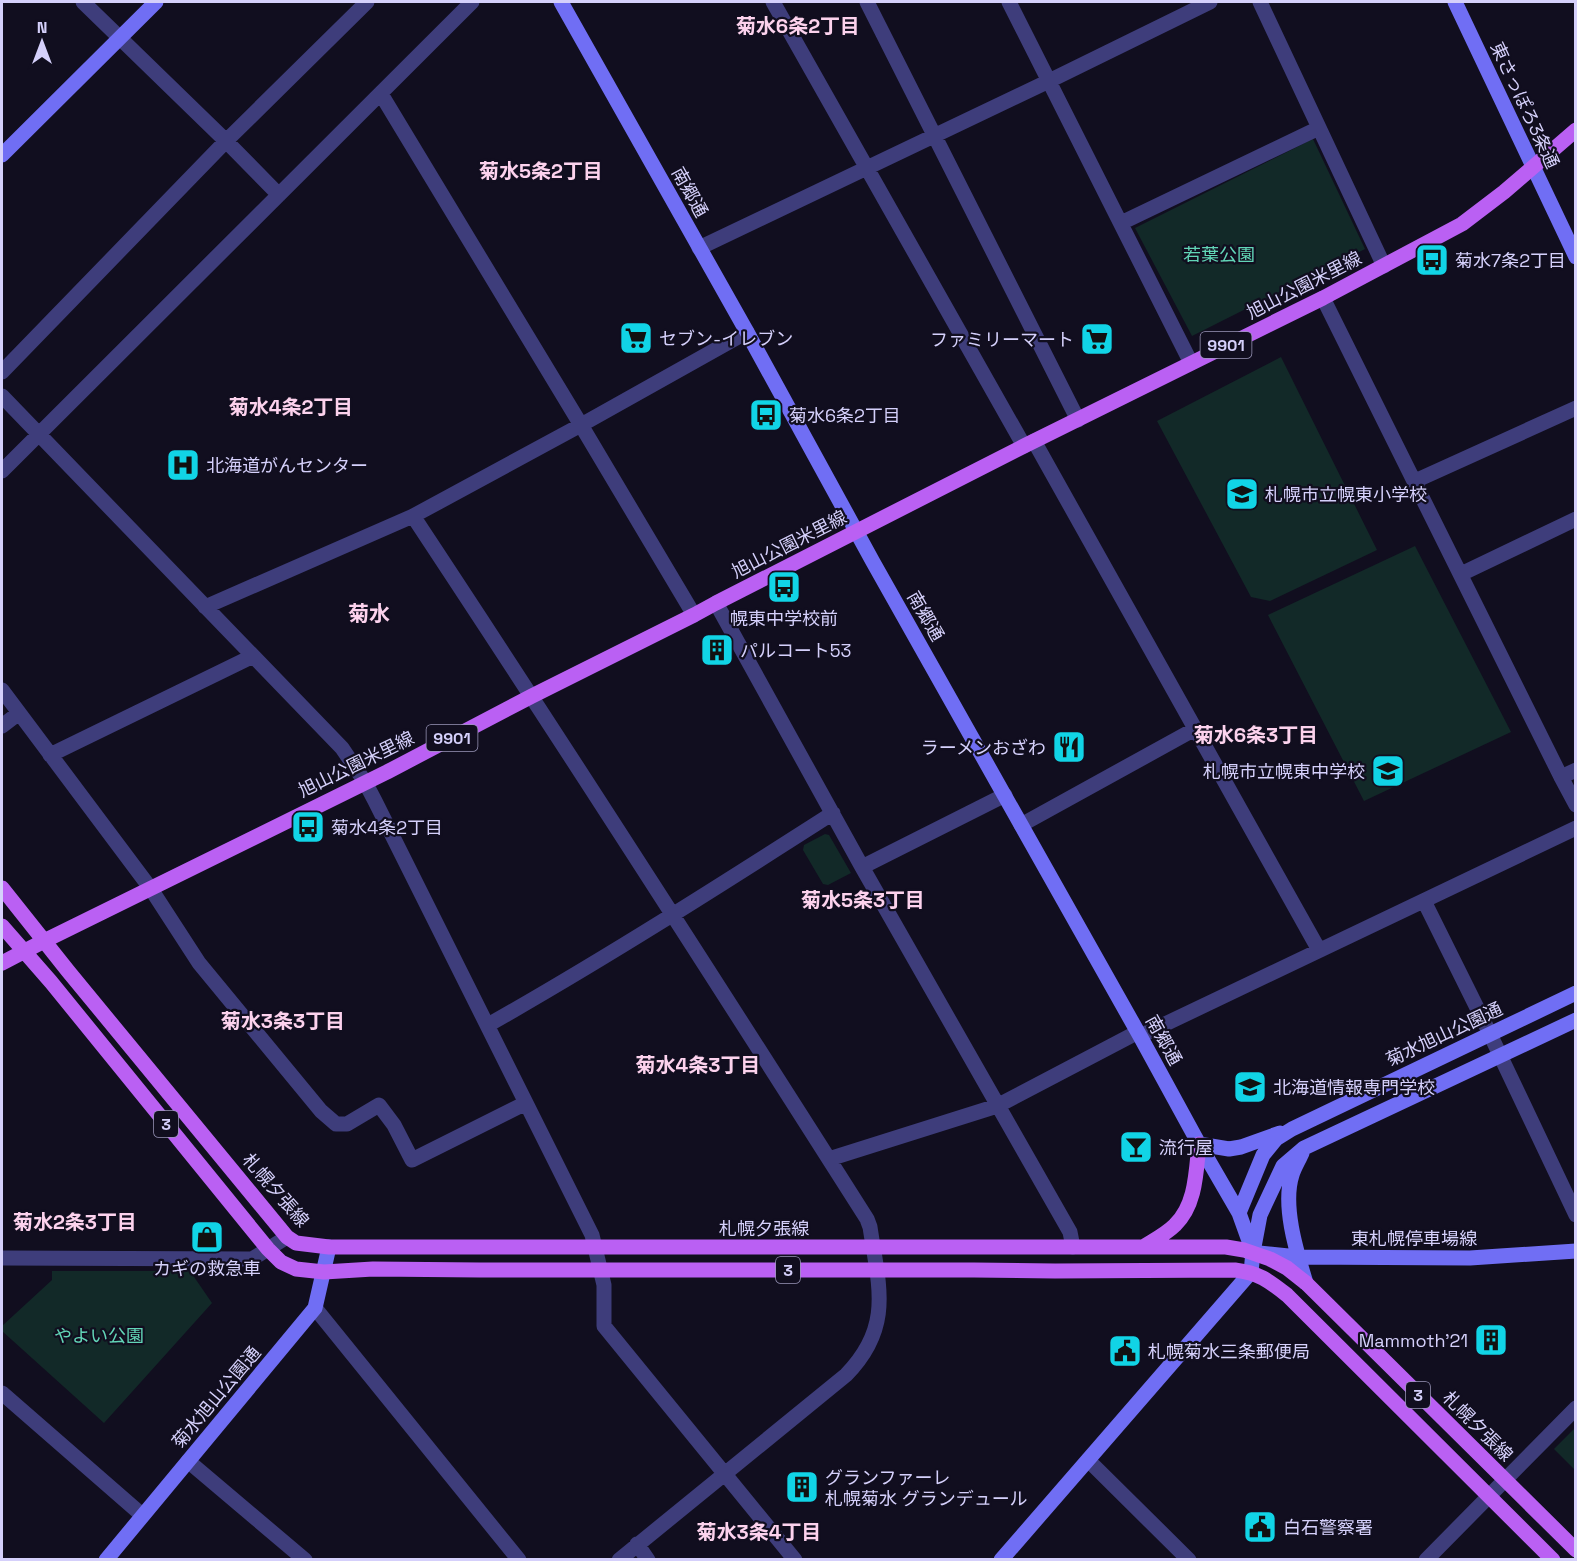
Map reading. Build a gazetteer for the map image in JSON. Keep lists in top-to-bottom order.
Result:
{
  "streets": {
    "main road": [
      "旭山公園米里線",
      "9901",
      "3",
      "札幌夕張線"
    ],
    "street": [
      "東さっぽろ3条通",
      "南郷通",
      "菊水旭山公園通",
      "東札幌停車場線"
    ]
  },
  "crossings": [
    ["東さっぽろ3条通", "旭山公園米里線"],
    ["南郷通", "旭山公園米里線"],
    ["南郷通", "菊水旭山公園通"],
    ["南郷通", "札幌夕張線"],
    ["南郷通", "東札幌停車場線"],
    ["旭山公園米里線", "3"],
    ["旭山公園米里線", "札幌夕張線"],
    ["菊水旭山公園通", "3"],
    ["菊水旭山公園通", "札幌夕張線"],
    ["札幌夕張線", "東札幌停車場線"]
  ],
  "districts": [
    "菊水6条2丁目",
    "菊水5条2丁目",
    "菊水4条2丁目",
    "菊水",
    "菊水6条3丁目",
    "菊水5条3丁目",
    "菊水3条3丁目",
    "菊水4条3丁目",
    "菊水2条3丁目",
    "菊水3条4丁目"
  ],
  "parks": ["若葉公園", "やよい公園"],
  "places": {
    "bus stop": [
      "菊水7条2丁目",
      "菊水6条2丁目",
      "幌東中学校前",
      "菊水4条2丁目"
    ],
    "supermarket": ["セブン-イレブン", "ファミリーマート"],
    "hospital": ["北海道がんセンター"],
    "school or university": ["札幌市立幌東小学校", "札幌市立幌東中学校", "北海道情報専門学校"],
    "building": ["パルコート53", "Mammoth'21", "グランファーレ 札幌菊水 グランデュール"],
    "restaurant": ["ラーメンおざわ"],
    "bar": ["流行屋"],
    "shop": ["カギの救急車"],
    "public building": ["札幌菊水三条郵便局", "白石警察署"]
  },
  "north": "top"
}
